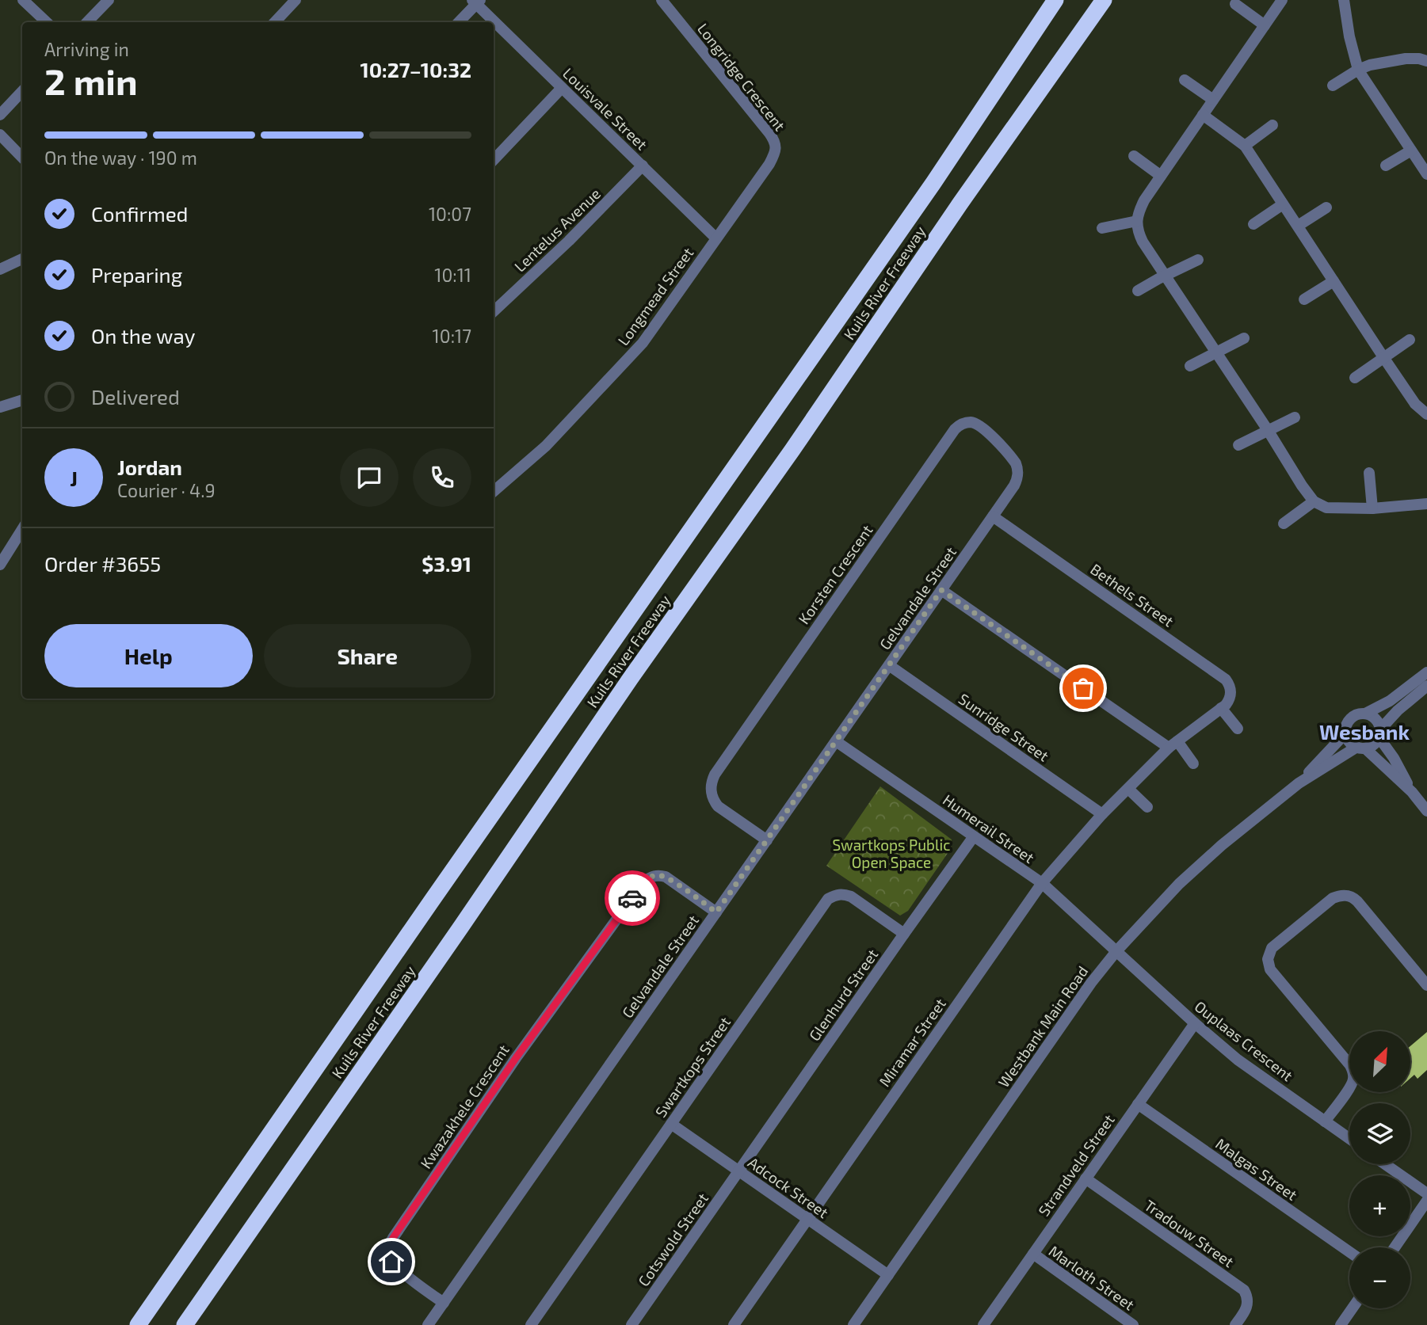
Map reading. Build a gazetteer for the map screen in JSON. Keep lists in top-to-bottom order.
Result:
{
  "streets": {
    "highway": ["Kuils River Freeway"],
    "street": [
      "Longridge Crescent",
      "Louisvale Street",
      "Lentelus Avenue",
      "Longmead Street",
      "Korsten Crescent",
      "Bethels Street",
      "Gelvandale Street",
      "Sunridge Street",
      "Humerail Street",
      "Glenhurd Street",
      "Westbank Main Road",
      "Ouplaas Crescent",
      "Miramar Street",
      "Swartkops Street",
      "Kwazakhele Crescent",
      "Strandveld Street",
      "Malgas Street",
      "Adcock Street",
      "Tradouw Street",
      "Cotswold Street",
      "Marloth Street"
    ]
  },
  "crossings": [
    ["Longridge Crescent", "Longmead Street"],
    ["Louisvale Street", "Lentelus Avenue"],
    ["Louisvale Street", "Longmead Street"],
    ["Korsten Crescent", "Bethels Street"],
    ["Korsten Crescent", "Gelvandale Street"],
    ["Bethels Street", "Gelvandale Street"],
    ["Gelvandale Street", "Sunridge Street"],
    ["Gelvandale Street", "Humerail Street"],
    ["Gelvandale Street", "Kwazakhele Crescent"],
    ["Humerail Street", "Glenhurd Street"],
    ["Humerail Street", "Westbank Main Road"],
    ["Humerail Street", "Ouplaas Crescent"],
    ["Humerail Street", "Miramar Street"],
    ["Glenhurd Street", "Swartkops Street"],
    ["Glenhurd Street", "Adcock Street"],
    ["Glenhurd Street", "Cotswold Street"],
    ["Westbank Main Road", "Ouplaas Crescent"],
    ["Westbank Main Road", "Adcock Street"],
    ["Ouplaas Crescent", "Strandveld Street"],
    ["Miramar Street", "Adcock Street"],
    ["Swartkops Street", "Adcock Street"],
    ["Strandveld Street", "Malgas Street"],
    ["Strandveld Street", "Tradouw Street"],
    ["Strandveld Street", "Marloth Street"],
    ["Adcock Street", "Cotswold Street"]
  ],
  "districts": ["Wesbank"],
  "parks": ["Swartkops Public Open Space"],
  "north": "top right",
  "page": {
    "heading": ["2 min", "Arriving in", "10:27–10:32"],
    "panel": [
      "Jordan",
      "Courier · 4.9",
      "Order #3655",
      "$3.91"
    ],
    "bar": "On the way · 190 m",
    "list": [
      ["Confirmed", "10:07"],
      ["Preparing", "10:11"],
      ["On the way", "10:17"],
      "Delivered"
    ],
    "round": "J",
    "buttons": ["Help", "Share"],
    "map_buttons": ["+", "−"]
  }
}
